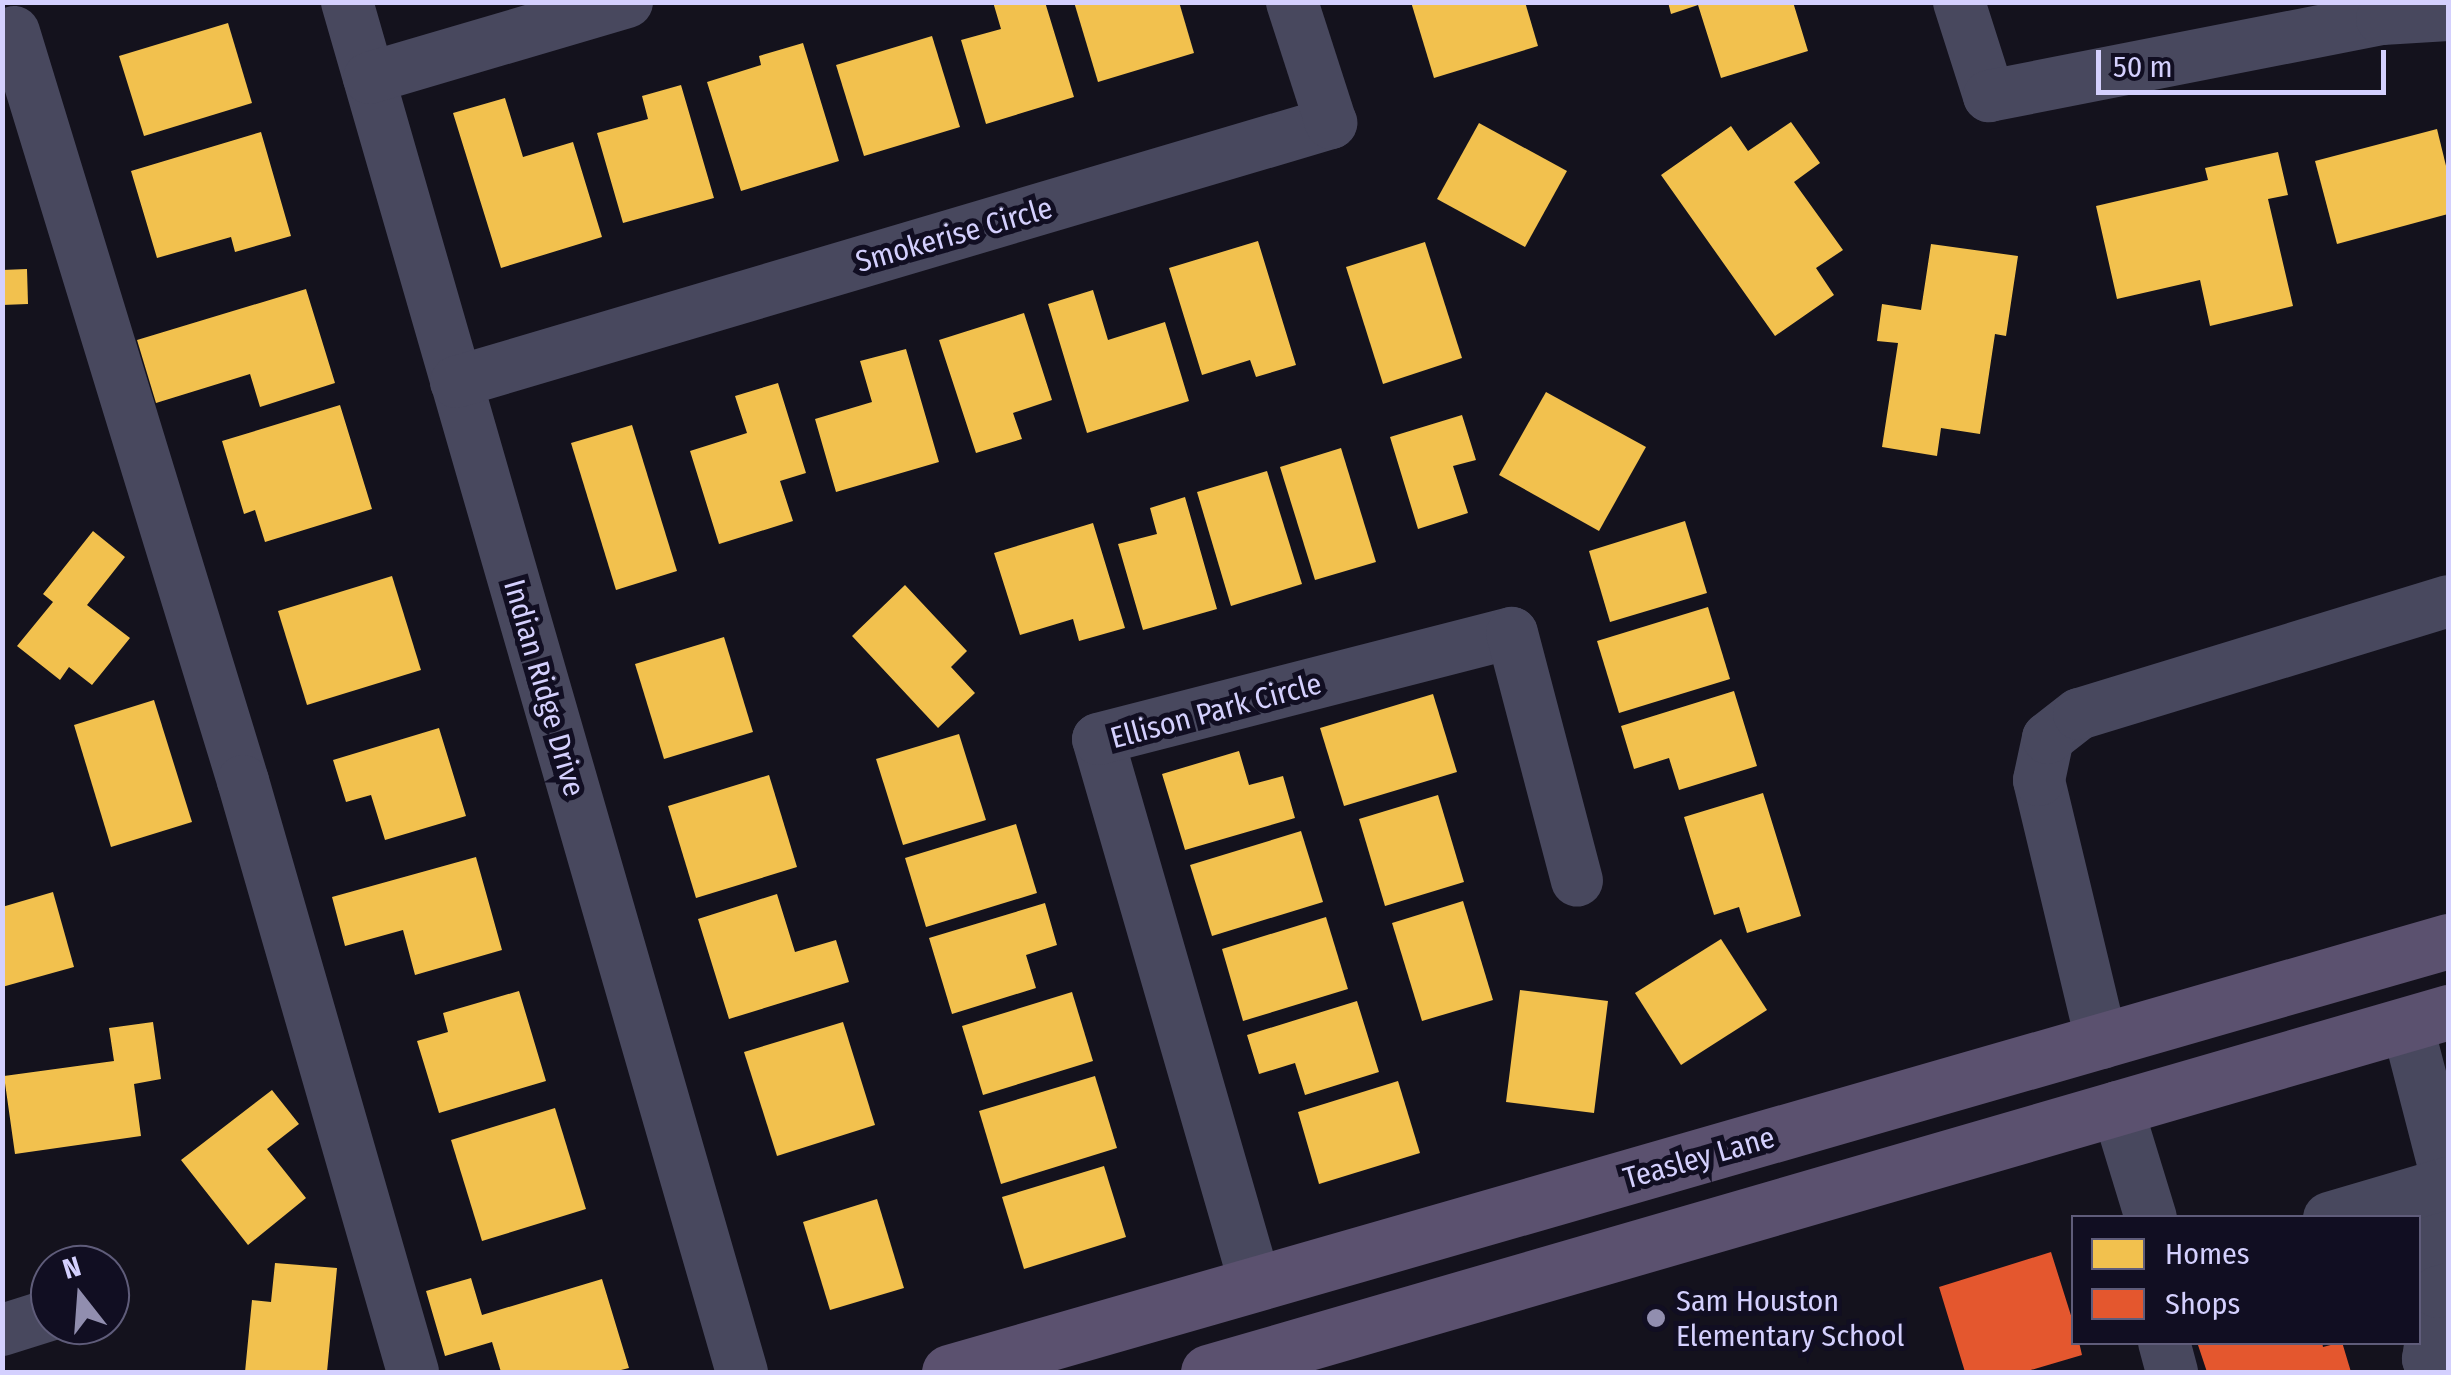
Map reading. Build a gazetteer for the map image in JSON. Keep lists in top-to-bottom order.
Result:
{
  "streets": {
    "main road": ["Teasley Lane"],
    "street": ["Smokerise Circle", "Indian Ridge Drive", "Ellison Park Circle"]
  },
  "crossings": [
    ["Smokerise Circle", "Indian Ridge Drive"],
    ["Ellison Park Circle", "Teasley Lane"]
  ],
  "places": ["Sam Houston Elementary School"],
  "legend": ["Homes", "Shops"],
  "scale_bar": "50 m",
  "north": "top"
}
